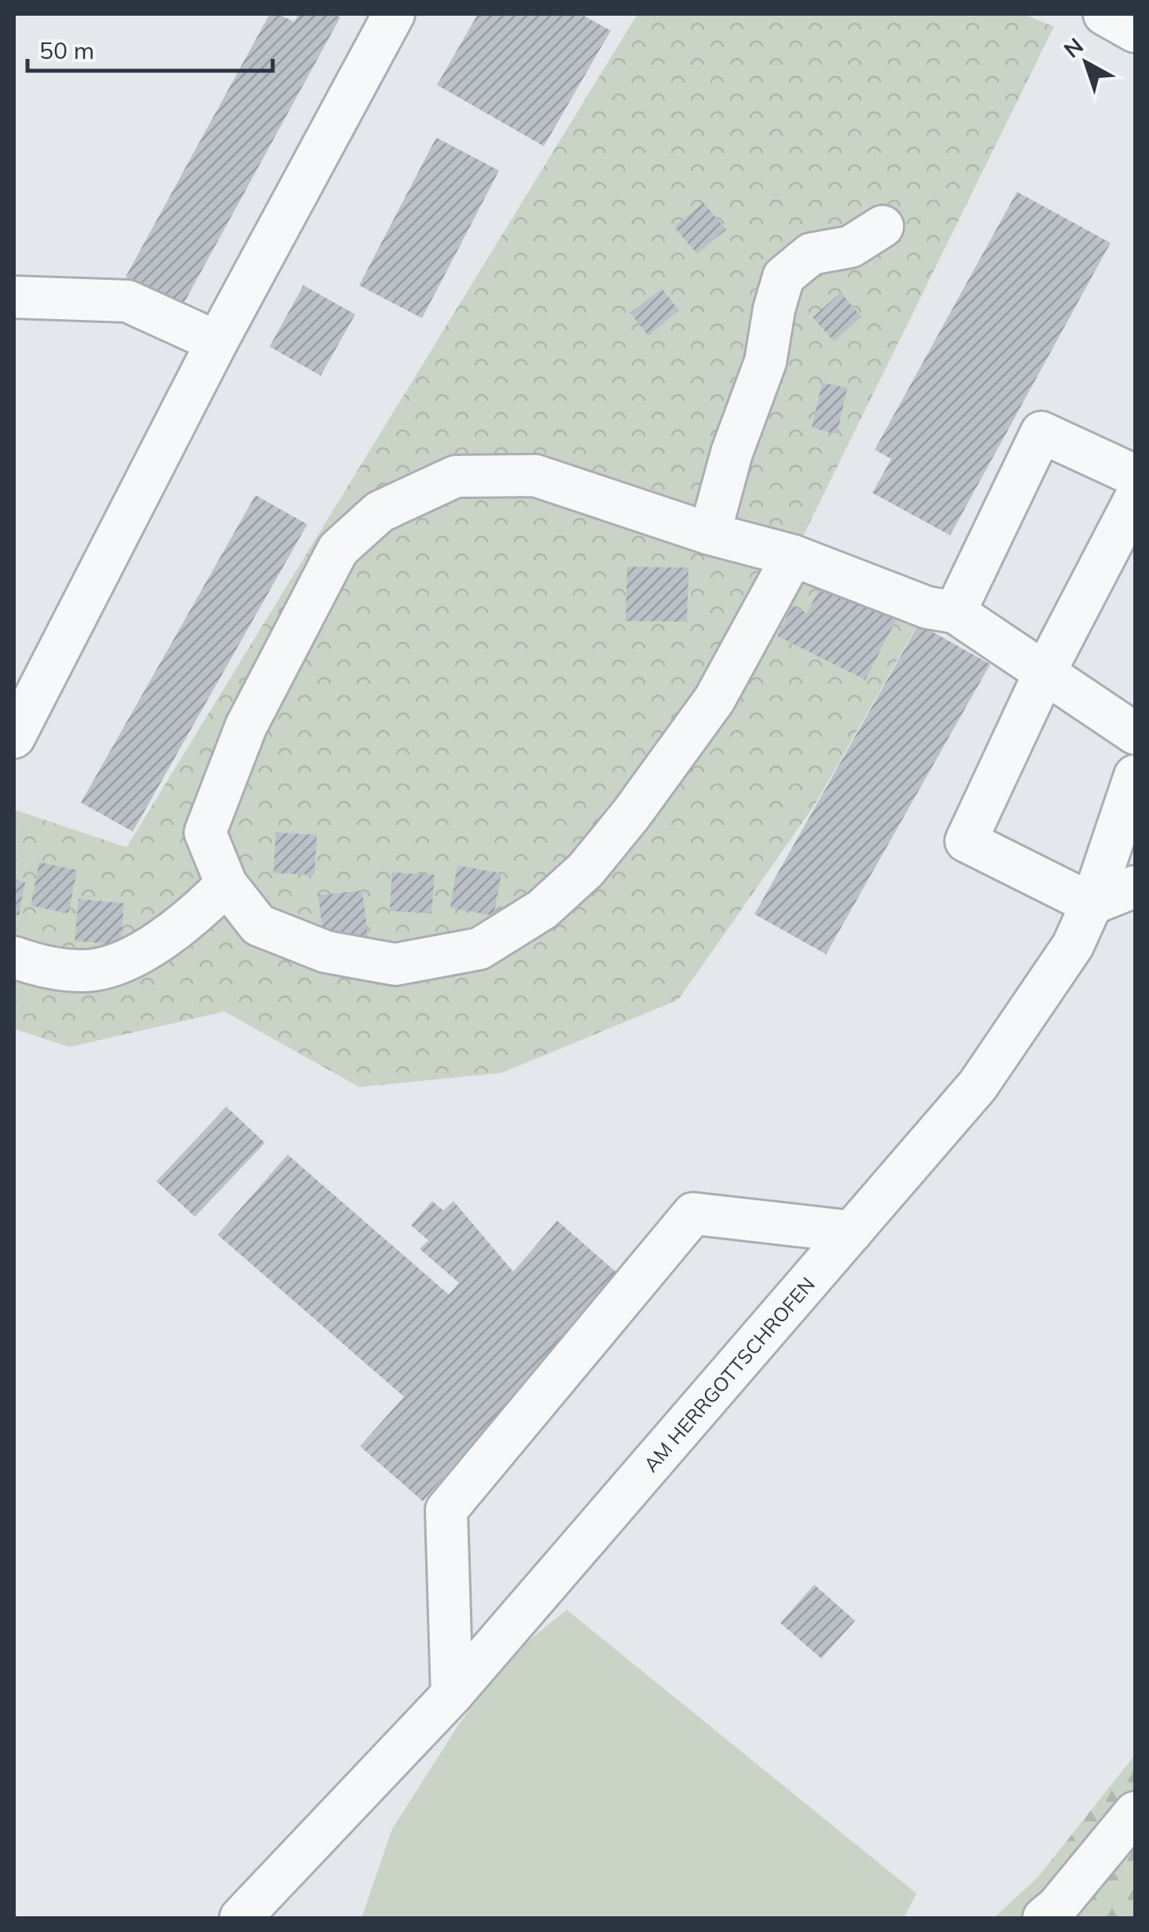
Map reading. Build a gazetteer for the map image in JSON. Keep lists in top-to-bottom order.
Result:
{
  "streets": {
    "lane": ["AM HERRGOTTSCHROFEN"]
  },
  "scale_bar": "50 m",
  "north": "top left"
}
